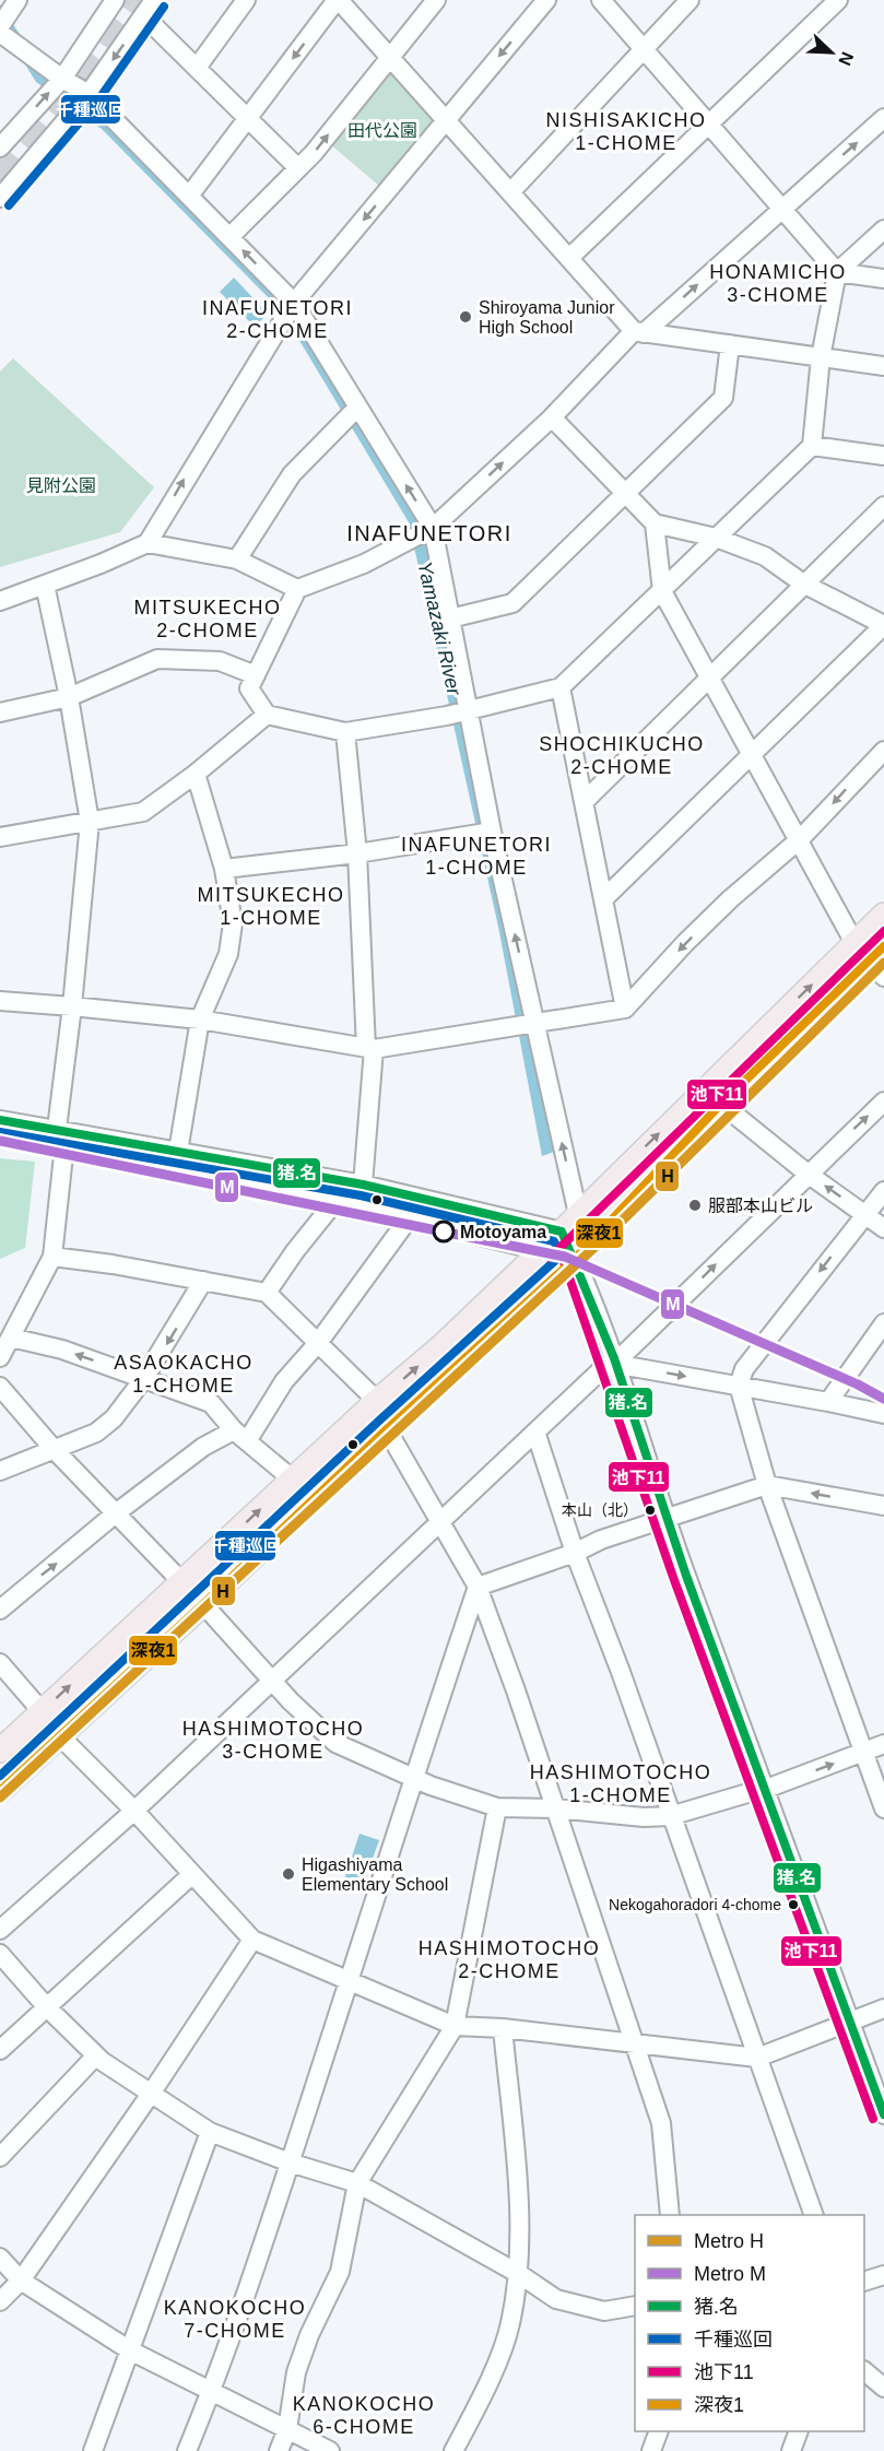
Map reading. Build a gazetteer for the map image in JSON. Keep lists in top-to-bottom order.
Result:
{
  "districts": [
    "NISHISAKICHO 1-CHOME",
    "HONAMICHO 3-CHOME",
    "INAFUNETORI 2-CHOME",
    "INAFUNETORI",
    "MITSUKECHO 2-CHOME",
    "SHOCHIKUCHO 2-CHOME",
    "INAFUNETORI 1-CHOME",
    "MITSUKECHO 1-CHOME",
    "ASAOKACHO 1-CHOME",
    "HASHIMOTOCHO 3-CHOME",
    "HASHIMOTOCHO 1-CHOME",
    "HASHIMOTOCHO 2-CHOME",
    "KANOKOCHO 7-CHOME",
    "KANOKOCHO 6-CHOME"
  ],
  "water": ["Yamazaki River"],
  "parks": ["田代公園", "見附公園"],
  "places": [
    "Shiroyama Junior High School",
    "服部本山ビル",
    "Motoyama",
    "本山（北）",
    "Higashiyama Elementary School",
    "Nekogahoradori 4-chome"
  ],
  "lines": [
    "transit line 千種巡回",
    "transit line 池下11",
    "transit line 深夜1",
    "metro line H",
    "transit line 猪.名",
    "metro line M"
  ],
  "legend": [
    "Metro H",
    "Metro M",
    "猪.名",
    "千種巡回",
    "池下11",
    "深夜1"
  ],
  "north": "bottom right"
}
